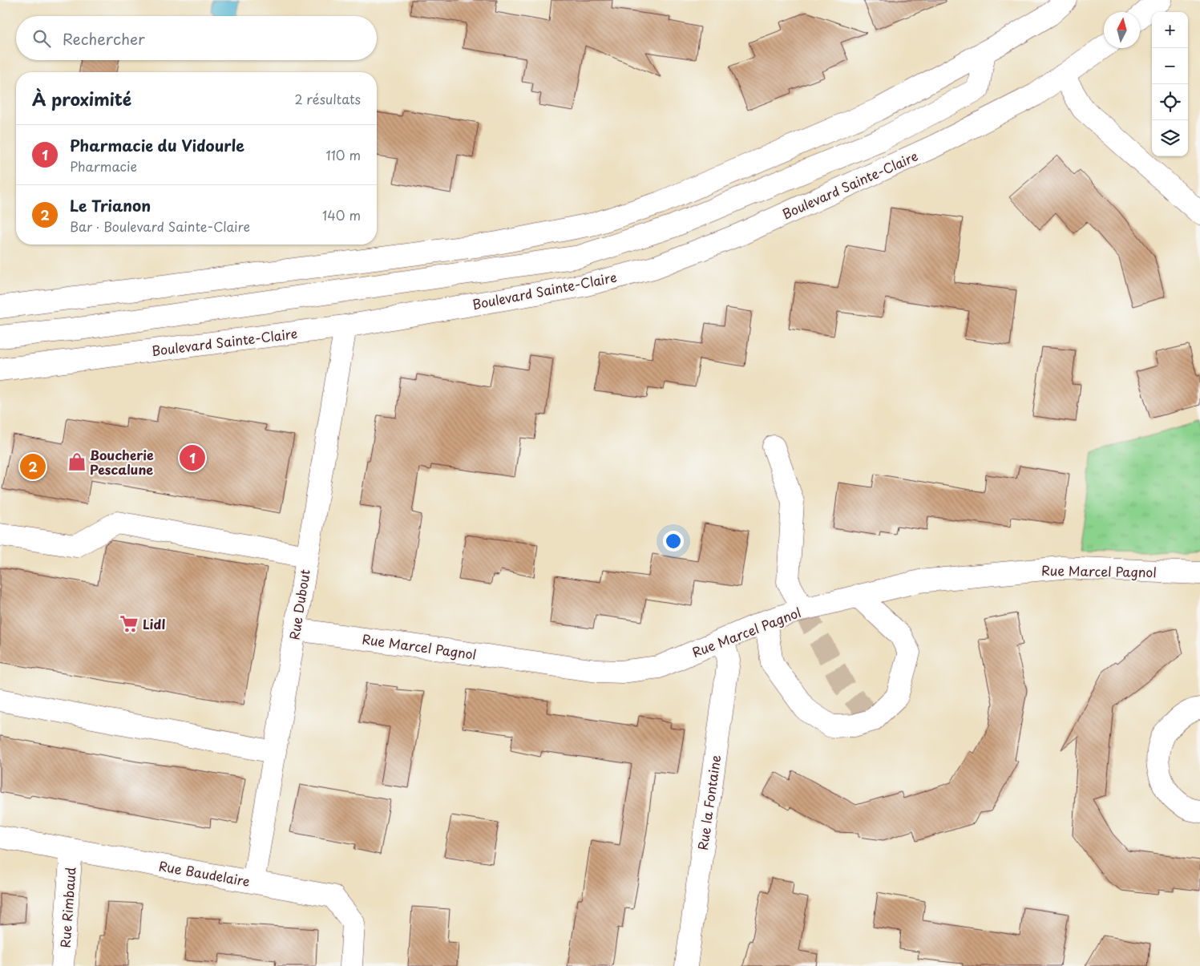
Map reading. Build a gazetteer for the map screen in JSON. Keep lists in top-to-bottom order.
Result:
{
  "streets": {
    "street": [
      "Boulevard Sainte-Claire",
      "Rue Marcel Pagnol",
      "Rue Dubout",
      "Rue la Fontaine",
      "Rue Baudelaire",
      "Rue Rimbaud"
    ]
  },
  "crossings": [
    ["Boulevard Sainte-Claire", "Rue Dubout"],
    ["Rue Marcel Pagnol", "Rue Dubout"],
    ["Rue Marcel Pagnol", "Rue la Fontaine"],
    ["Rue Dubout", "Rue Baudelaire"],
    ["Rue Baudelaire", "Rue Rimbaud"]
  ],
  "places": {
    "shop": ["Boucherie Pescalune"],
    "supermarket": ["Lidl"]
  },
  "north": "top",
  "page": {
    "map_buttons": ["+", "−"],
    "search": "Rechercher",
    "heading": ["À proximité", "2 résultats"],
    "list": [
      {
        "mark": "1",
        "name": "Pharmacie du Vidourle",
        "note": "Pharmacie",
        "value": "110 m"
      },
      {
        "mark": "2",
        "name": "Le Trianon",
        "note": "Bar · Boulevard Sainte-Claire",
        "value": "140 m"
      }
    ],
    "pins": ["1", "2"]
  }
}
